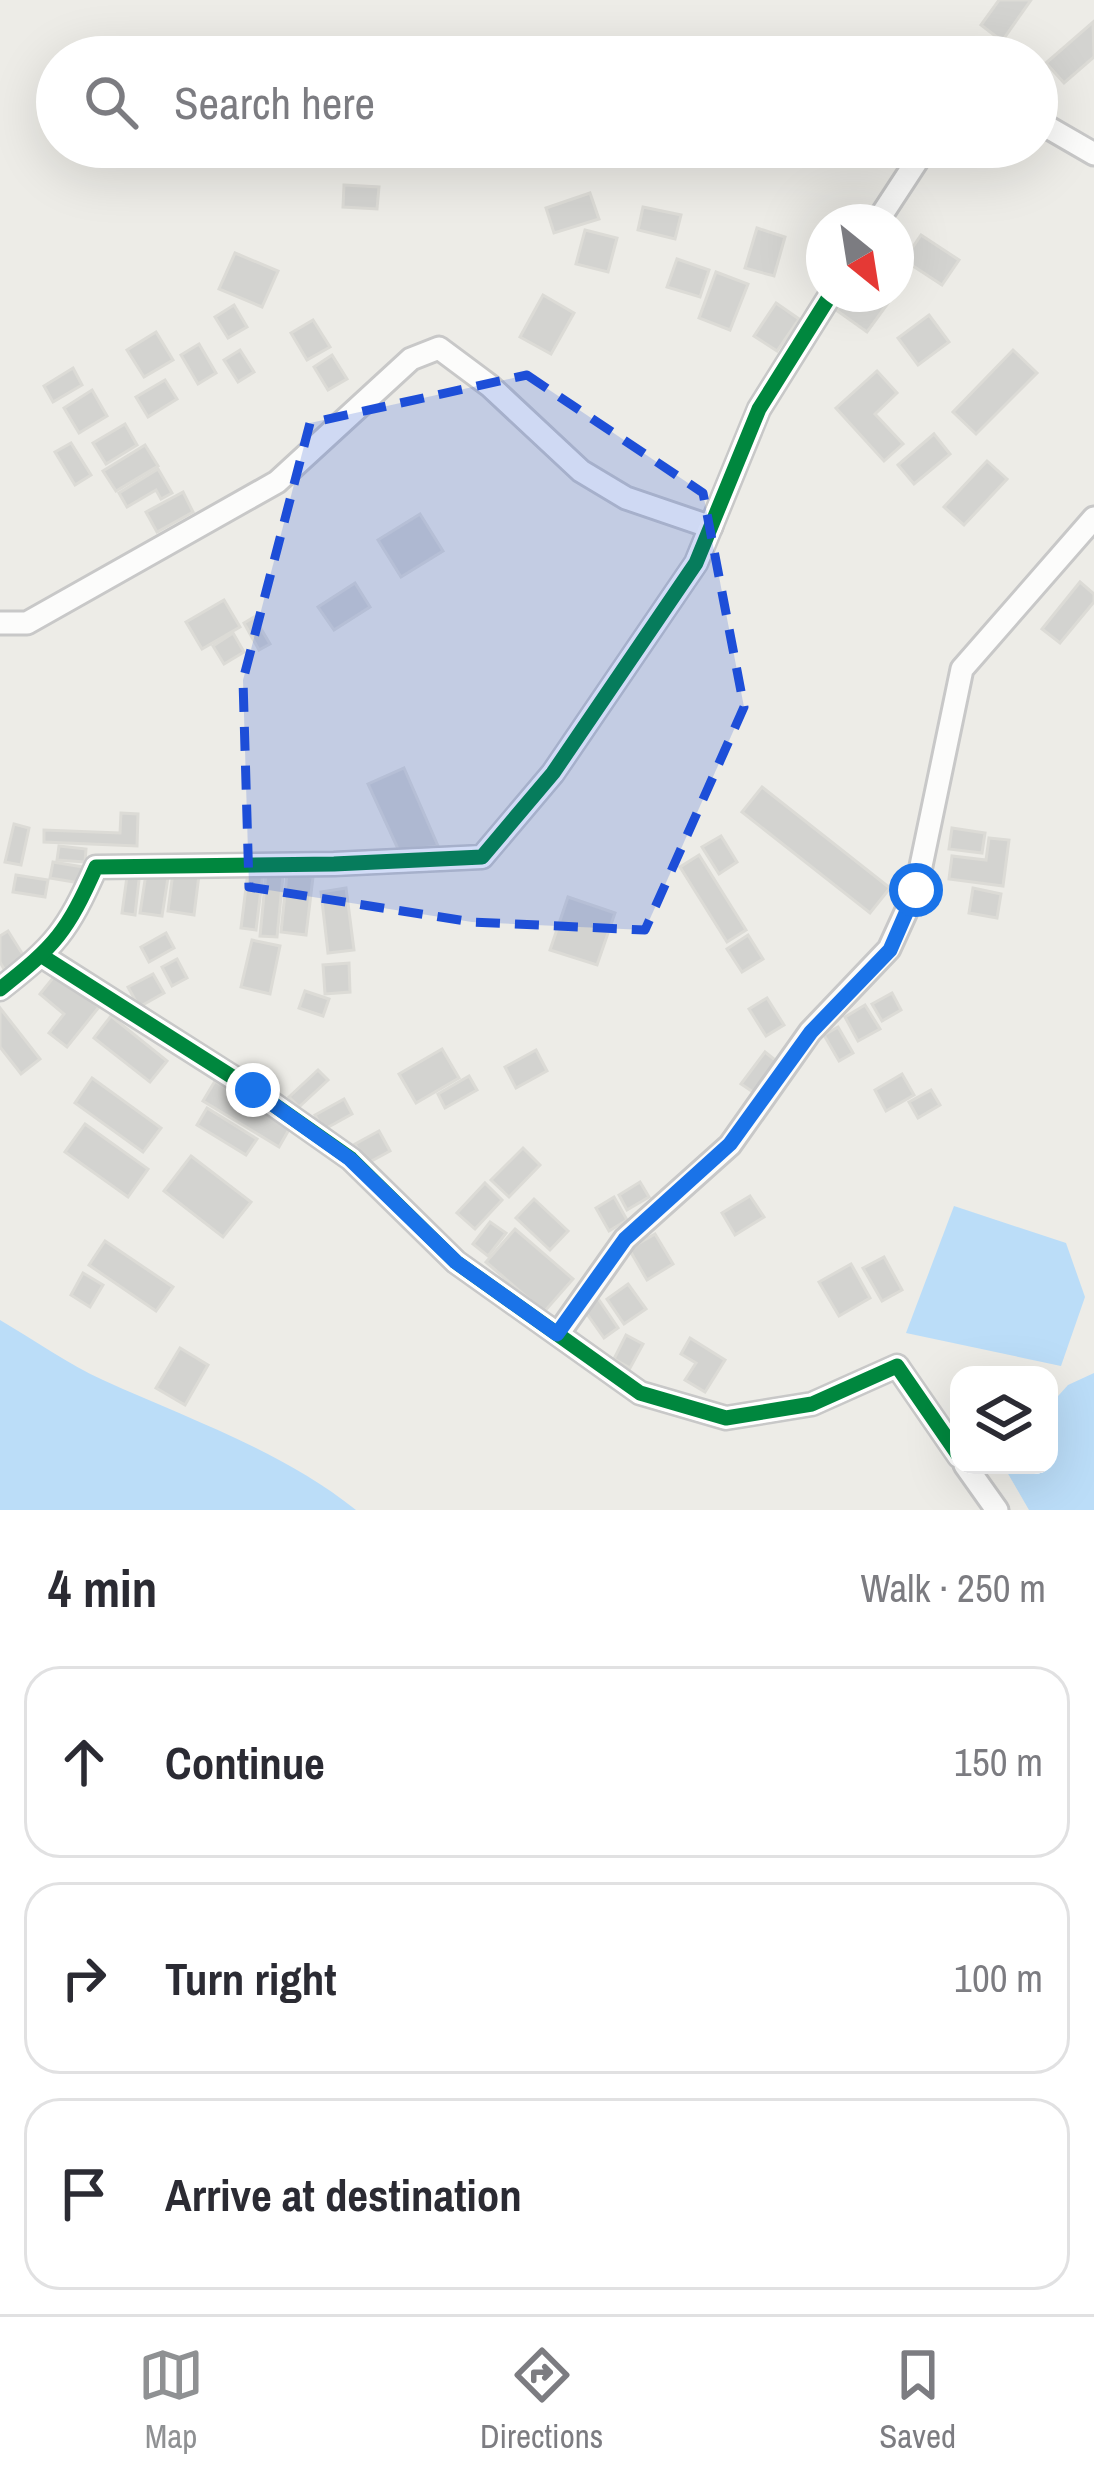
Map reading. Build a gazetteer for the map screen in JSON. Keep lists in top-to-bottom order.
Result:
{
  "north": "bottom right",
  "page": {
    "search": "Search here",
    "heading": ["4 min", "Walk · 250 m"],
    "list": [
      ["Continue", "150 m"],
      ["Turn right", "100 m"],
      "Arrive at destination"
    ],
    "nav": ["Map", "Directions", "Saved"]
  }
}
